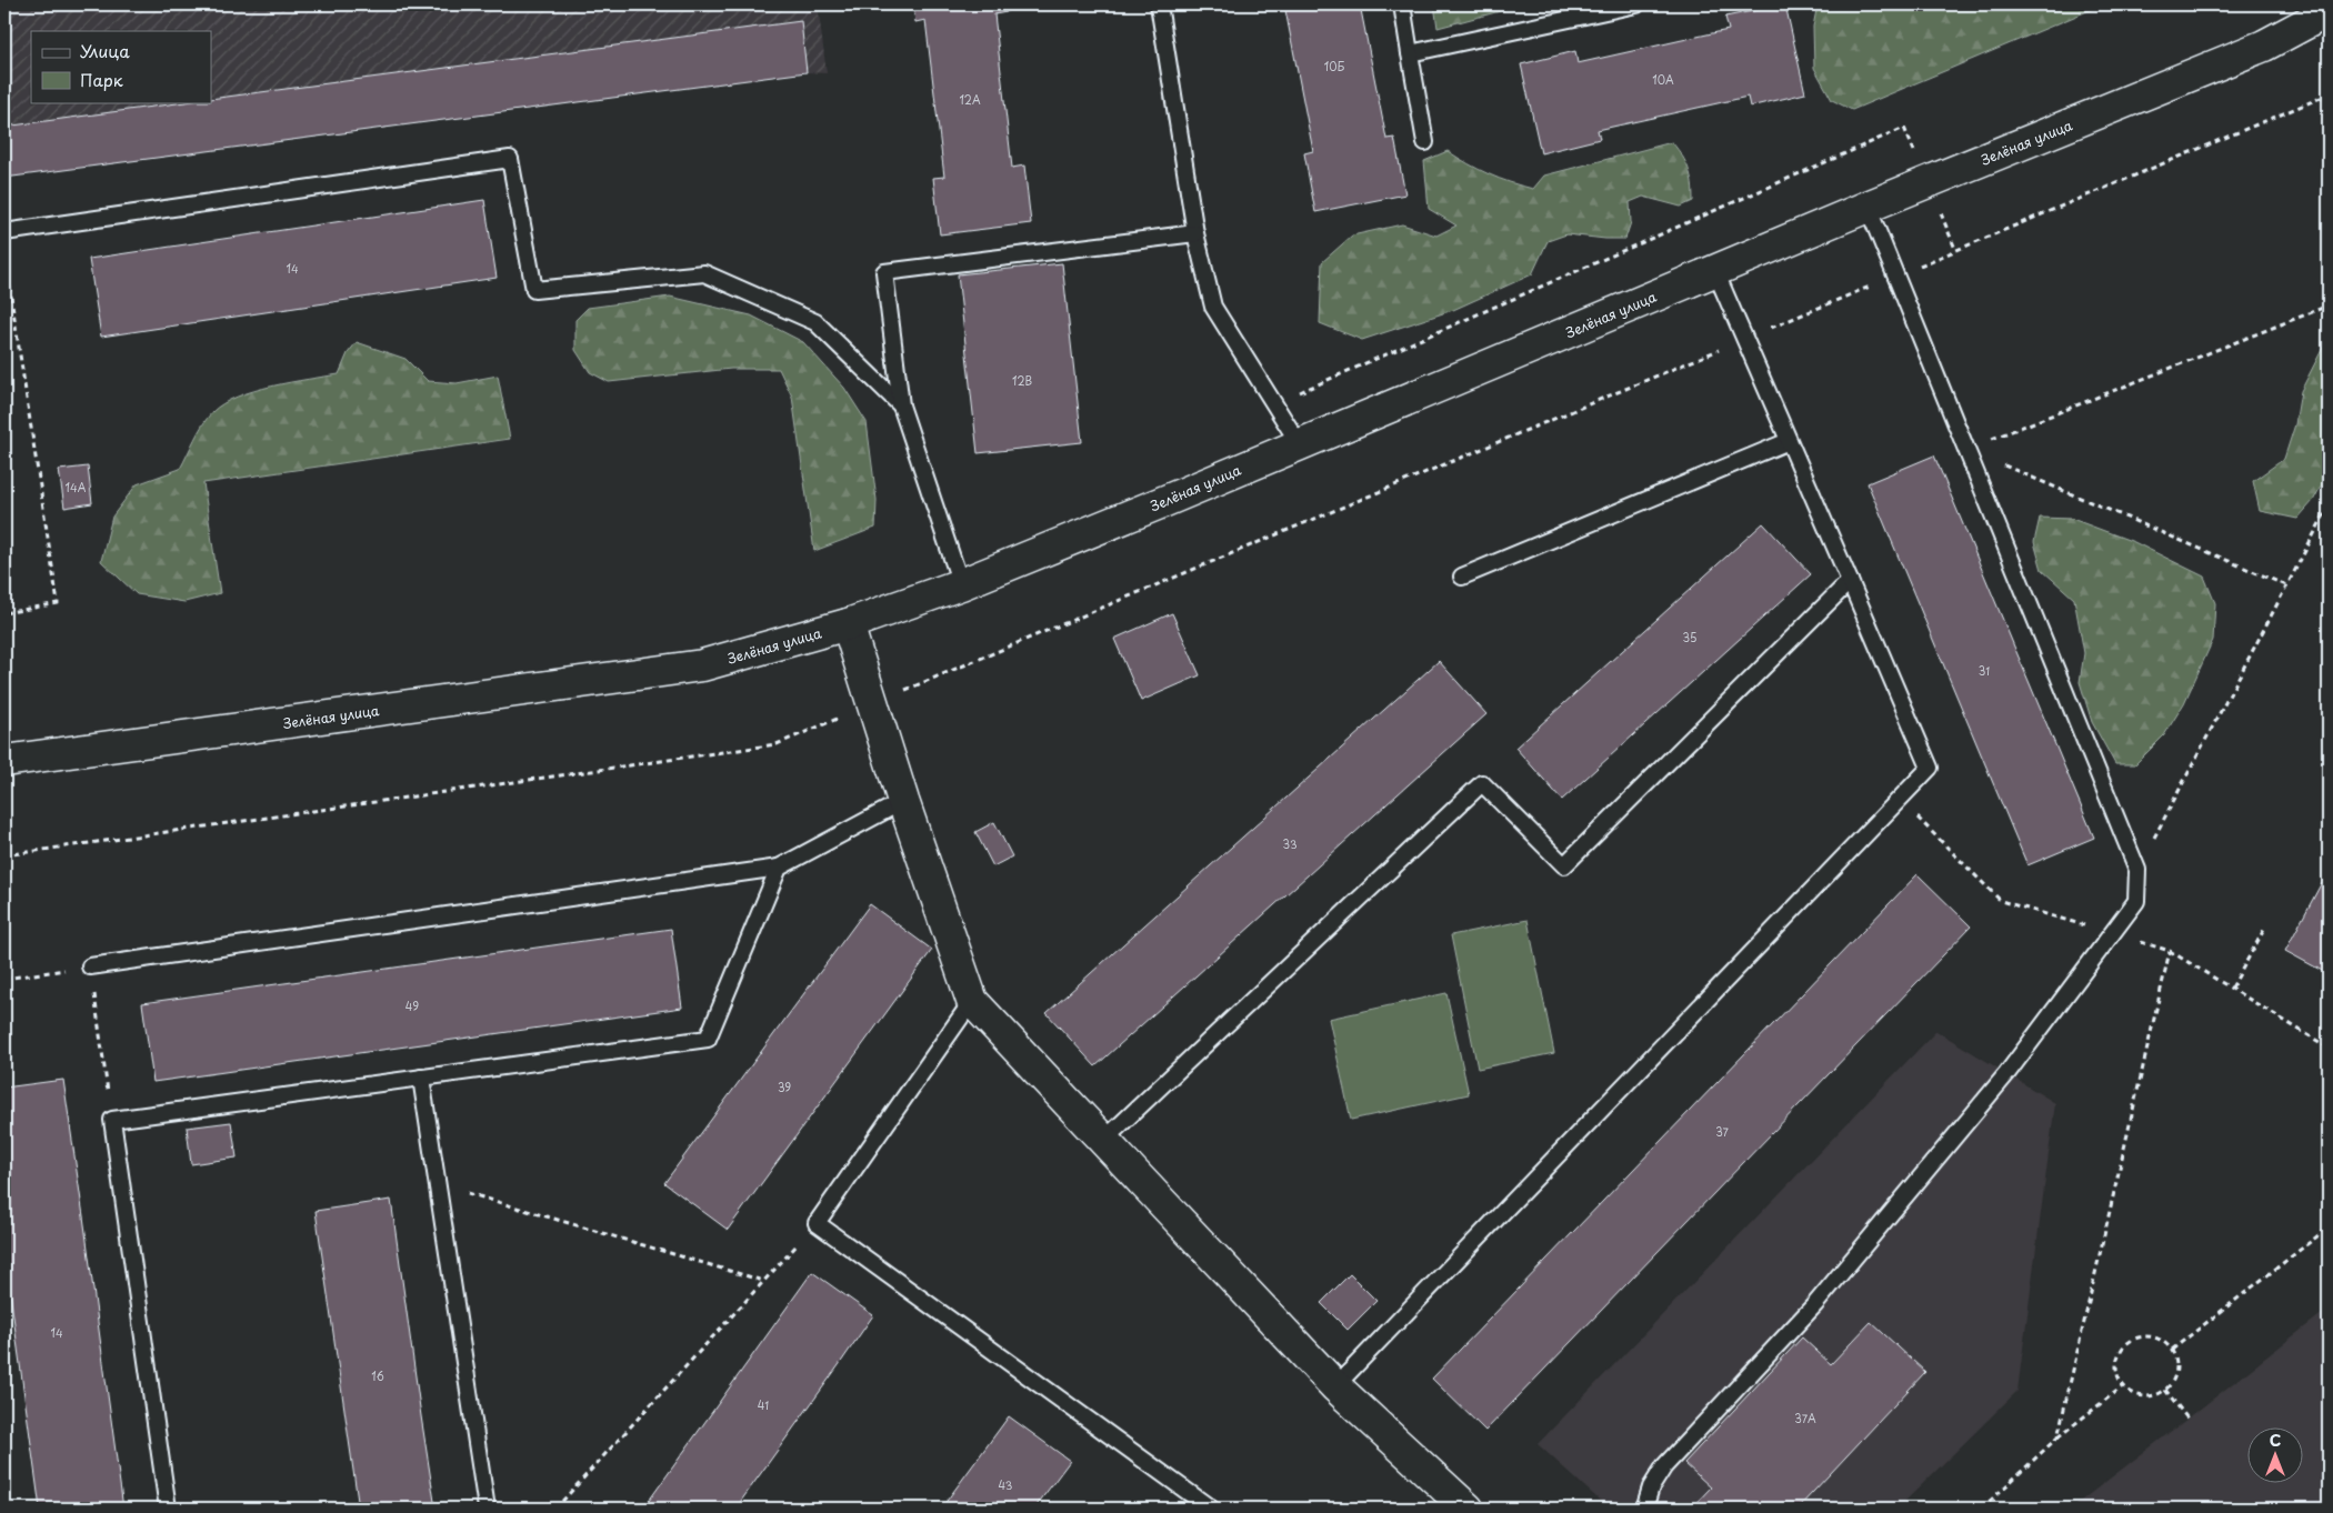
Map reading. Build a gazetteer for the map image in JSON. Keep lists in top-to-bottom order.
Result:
{
  "streets": {
    "main road": ["Зелёная улица"]
  },
  "house_numbers": [
    "10Б",
    "10А",
    "12А",
    "14",
    "12В",
    "14А",
    "35",
    "31",
    "33",
    "49",
    "39",
    "37",
    "14",
    "16",
    "41",
    "37А",
    "43"
  ],
  "legend": ["Улица", "Парк"],
  "north": "top"
}
